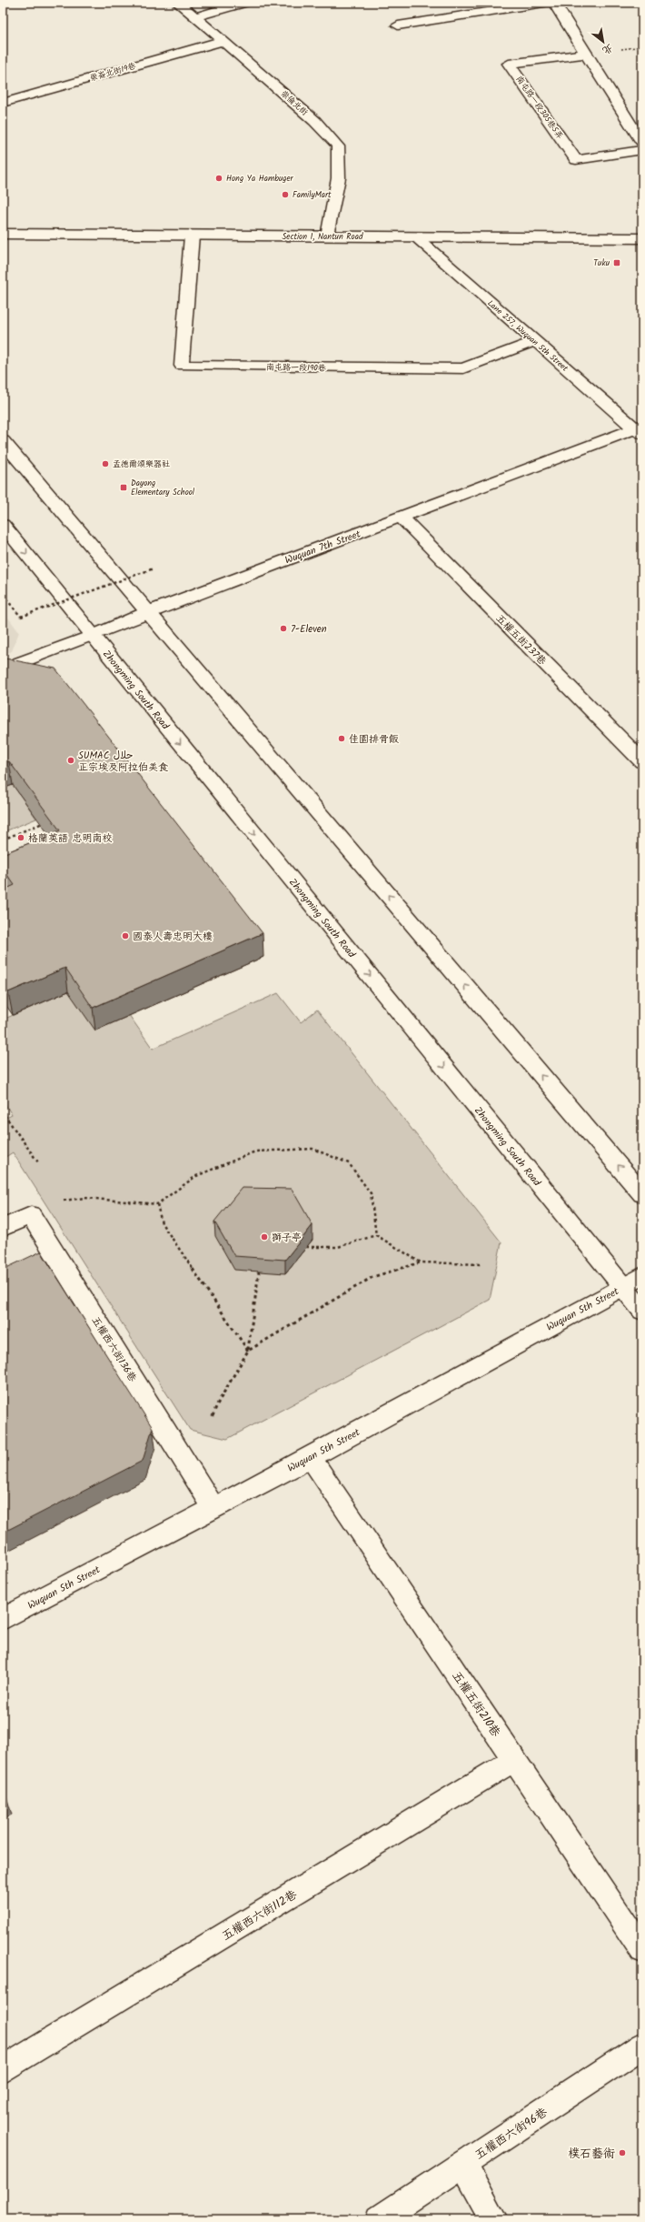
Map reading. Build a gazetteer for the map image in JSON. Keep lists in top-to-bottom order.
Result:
{
  "streets": {
    "main road": [
      "崇崙北街19巷",
      "崇倫北街",
      "南屯路一段305巷5弄",
      "Section 1, Nantun Road",
      "Lane 257, Wuquan 5th Street",
      "南屯路一段190巷",
      "Wuquan 7th Street",
      "五權五街237巷",
      "Zhongming South Road",
      "Wuquan 5th Street",
      "五權西六街136巷",
      "五權五街210巷",
      "五權西六街112巷",
      "五權西六街96巷"
    ]
  },
  "crossings": [
    ["崇崙北街19巷", "崇倫北街"],
    ["崇倫北街", "Section 1, Nantun Road"],
    ["Section 1, Nantun Road", "Lane 257, Wuquan 5th Street"],
    ["Section 1, Nantun Road", "南屯路一段190巷"],
    ["Lane 257, Wuquan 5th Street", "南屯路一段190巷"],
    ["Lane 257, Wuquan 5th Street", "Wuquan 7th Street"],
    ["Wuquan 7th Street", "五權五街237巷"],
    ["Wuquan 7th Street", "Zhongming South Road"],
    ["Zhongming South Road", "Wuquan 5th Street"],
    ["Wuquan 5th Street", "五權西六街136巷"],
    ["Wuquan 5th Street", "五權五街210巷"],
    ["五權五街210巷", "五權西六街112巷"]
  ],
  "places": {
    "other": [
      "Hong Ya Hambuger",
      "FamilyMart",
      "孟德爾頌樂器社",
      "7-Eleven",
      "佳園排骨飯",
      "SUMAC حلال 正宗埃及阿拉伯美食",
      "格蘭英語 忠明南校",
      "國泰人壽忠明大樓",
      "獅子亭",
      "樸石藝術"
    ],
    "transit": ["Tuku", "Dayong Elementary School"]
  },
  "north": "bottom right"
}
